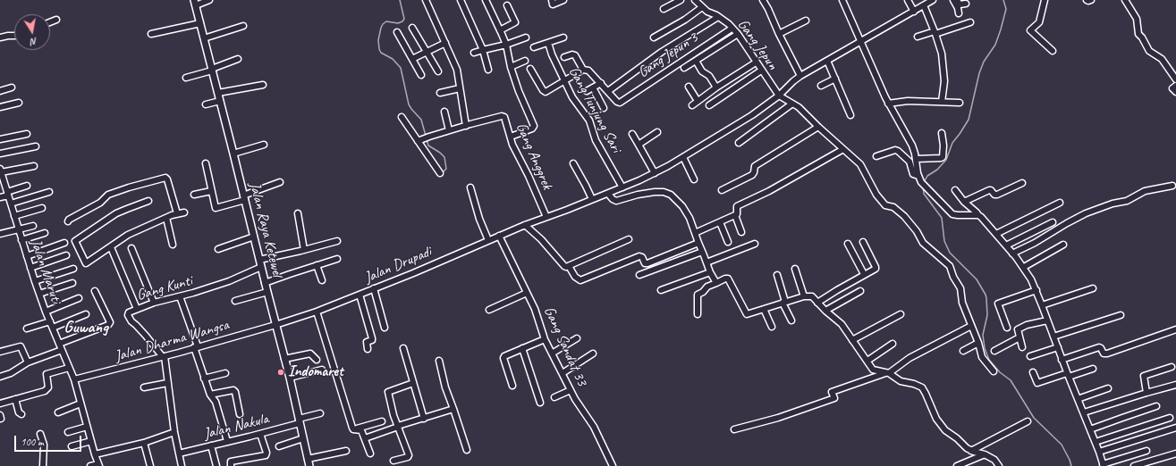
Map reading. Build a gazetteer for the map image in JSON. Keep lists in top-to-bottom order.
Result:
{
  "streets": {
    "main road": ["Jalan Raya Ketewel"],
    "street": [
      "Gang Jepun",
      "Gang Jepun 3",
      "Gang Tunjung Sari",
      "Gang Anggrek",
      "Jalan Drupadi",
      "Jalan Maruti",
      "Gang Kunti",
      "Jalan Dharma Wangsa",
      "Gang Sandat 33",
      "Jalan Nakula"
    ]
  },
  "crossings": [
    ["Gang Jepun", "Gang Jepun 3"],
    ["Gang Jepun", "Jalan Drupadi"],
    ["Gang Tunjung Sari", "Jalan Drupadi"],
    ["Gang Anggrek", "Jalan Drupadi"],
    ["Jalan Raya Ketewel", "Jalan Drupadi"],
    ["Jalan Raya Ketewel", "Gang Kunti"],
    ["Jalan Raya Ketewel", "Jalan Dharma Wangsa"],
    ["Jalan Raya Ketewel", "Jalan Nakula"],
    ["Jalan Drupadi", "Jalan Dharma Wangsa"],
    ["Jalan Drupadi", "Gang Sandat 33"],
    ["Jalan Maruti", "Jalan Dharma Wangsa"],
    ["Gang Kunti", "Jalan Dharma Wangsa"]
  ],
  "districts": ["Guwang"],
  "places": ["Indomaret"],
  "scale_bar": "100 m",
  "north": "bottom"
}
